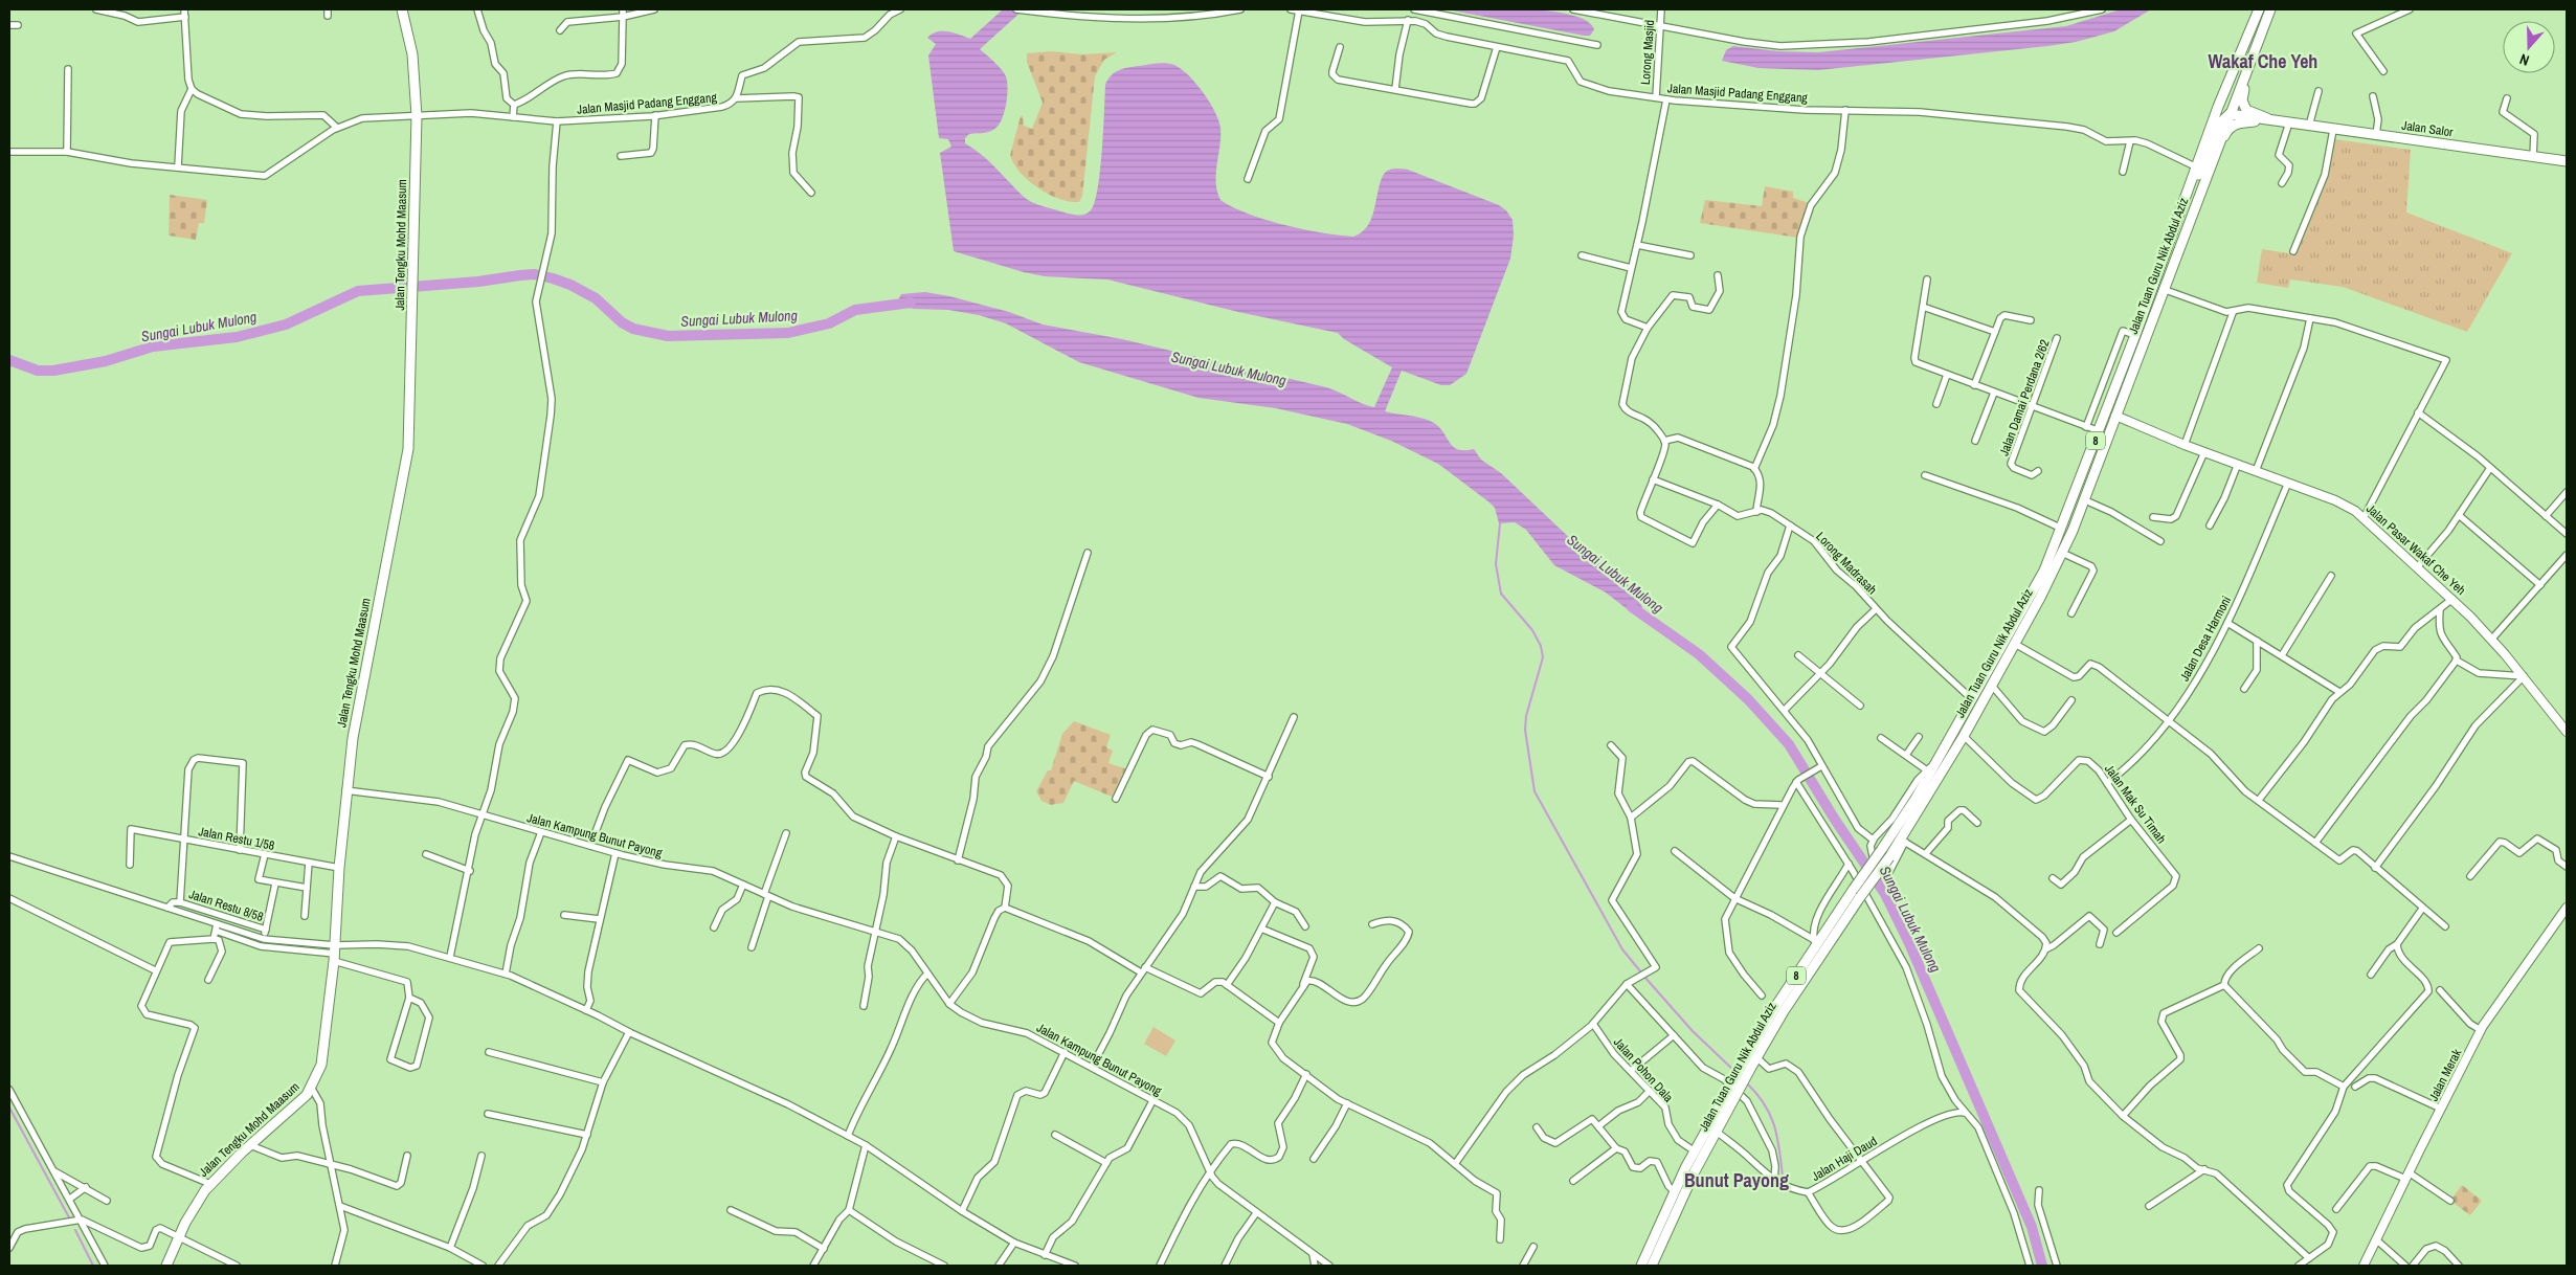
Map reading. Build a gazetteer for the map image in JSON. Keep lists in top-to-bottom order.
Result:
{
  "streets": {
    "main road": [
      "Jalan Salor",
      "Jalan Tengku Mohd Maasum",
      "Jalan Tuan Guru Nik Abdul Aziz",
      "8"
    ],
    "street": [
      "Lorong Masjid",
      "Jalan Masjid Padang Enggang",
      "Jalan Damai Perdana 2/62",
      "Jalan Pasar Wakaf Che Yeh",
      "Lorong Madrasah",
      "Jalan Desa Harmoni",
      "Jalan Mak Su Timah",
      "Jalan Kampung Bunut Payong",
      "Jalan Restu 1/58",
      "Jalan Restu 8/58",
      "Jalan Pohon Dala",
      "Jalan Merak",
      "Jalan Haji Daud"
    ]
  },
  "crossings": [
    ["Lorong Masjid", "Jalan Masjid Padang Enggang"],
    ["Jalan Masjid Padang Enggang", "Jalan Tengku Mohd Maasum"],
    ["Jalan Masjid Padang Enggang", "Jalan Tuan Guru Nik Abdul Aziz"],
    ["Jalan Salor", "Jalan Tuan Guru Nik Abdul Aziz"],
    ["Jalan Tengku Mohd Maasum", "Jalan Kampung Bunut Payong"],
    ["Jalan Tengku Mohd Maasum", "Jalan Restu 1/58"],
    ["Jalan Tuan Guru Nik Abdul Aziz", "Jalan Pasar Wakaf Che Yeh"],
    ["Jalan Tuan Guru Nik Abdul Aziz", "Lorong Madrasah"],
    ["Jalan Tuan Guru Nik Abdul Aziz", "Jalan Mak Su Timah"],
    ["Jalan Tuan Guru Nik Abdul Aziz", "Jalan Pohon Dala"],
    ["Jalan Tuan Guru Nik Abdul Aziz", "Jalan Haji Daud"],
    ["Jalan Pasar Wakaf Che Yeh", "Jalan Desa Harmoni"],
    ["Jalan Desa Harmoni", "Jalan Mak Su Timah"]
  ],
  "districts": ["Wakaf Che Yeh", "Bunut Payong"],
  "water": ["Sungai Lubuk Mulong"],
  "north": "bottom"
}
